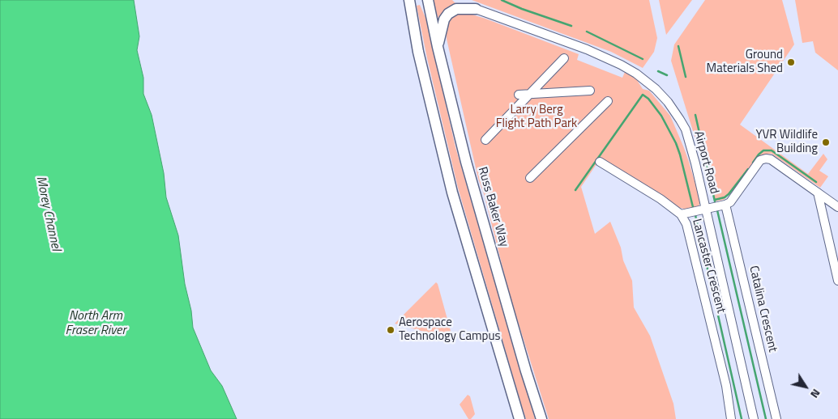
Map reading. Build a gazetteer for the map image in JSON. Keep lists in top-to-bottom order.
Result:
{
  "streets": {
    "main road": ["Russ Baker Way"],
    "street": ["Airport Road", "Lancaster Crescent", "Catalina Crescent"]
  },
  "water": ["Morey Channel", "North Arm Fraser River"],
  "parks": ["Larry Berg Flight Path Park"],
  "places": ["Ground Materials Shed", "YVR Wildlife Building", "Aerospace Technology Campus"],
  "north": "bottom right"
}
